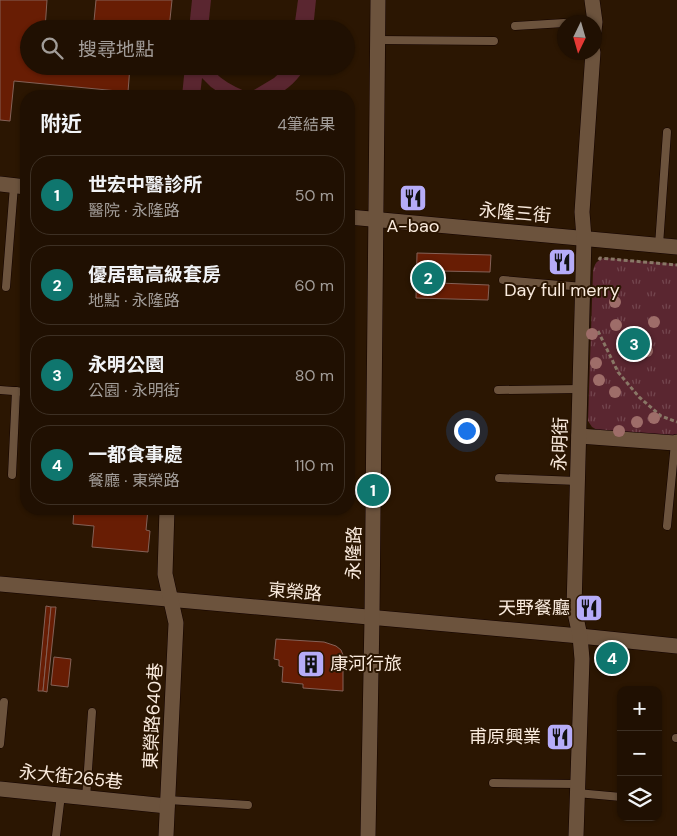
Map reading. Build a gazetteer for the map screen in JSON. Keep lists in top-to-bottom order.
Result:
{
  "streets": {
    "street": [
      "永隆三街",
      "永明街",
      "永隆路",
      "東榮路",
      "東榮路640巷",
      "永大街265巷"
    ]
  },
  "crossings": [
    ["永隆三街", "永明街"],
    ["永隆三街", "永隆路"],
    ["永明街", "東榮路"],
    ["永隆路", "東榮路"],
    ["東榮路", "東榮路640巷"],
    ["東榮路640巷", "永大街265巷"]
  ],
  "places": {
    "restaurant": [
      "A-bao",
      "Day full merry",
      "天野餐廳",
      "甫原興業"
    ],
    "building": ["康河行旅"]
  },
  "north": "bottom",
  "page": {
    "search": "搜尋地點",
    "heading": ["附近", "4筆結果"],
    "list": [
      {
        "mark": "1",
        "name": "世宏中醫診所",
        "note": "醫院 · 永隆路",
        "value": "50 m"
      },
      {
        "mark": "2",
        "name": "優居寓高級套房",
        "note": "地點 · 永隆路",
        "value": "60 m"
      },
      {
        "mark": "3",
        "name": "永明公園",
        "note": "公園 · 永明街",
        "value": "80 m"
      },
      {
        "mark": "4",
        "name": "一都食事處",
        "note": "餐廳 · 東榮路",
        "value": "110 m"
      }
    ],
    "pins": [
      "2",
      "3",
      "1",
      "4"
    ],
    "map_buttons": ["+", "−"]
  }
}
